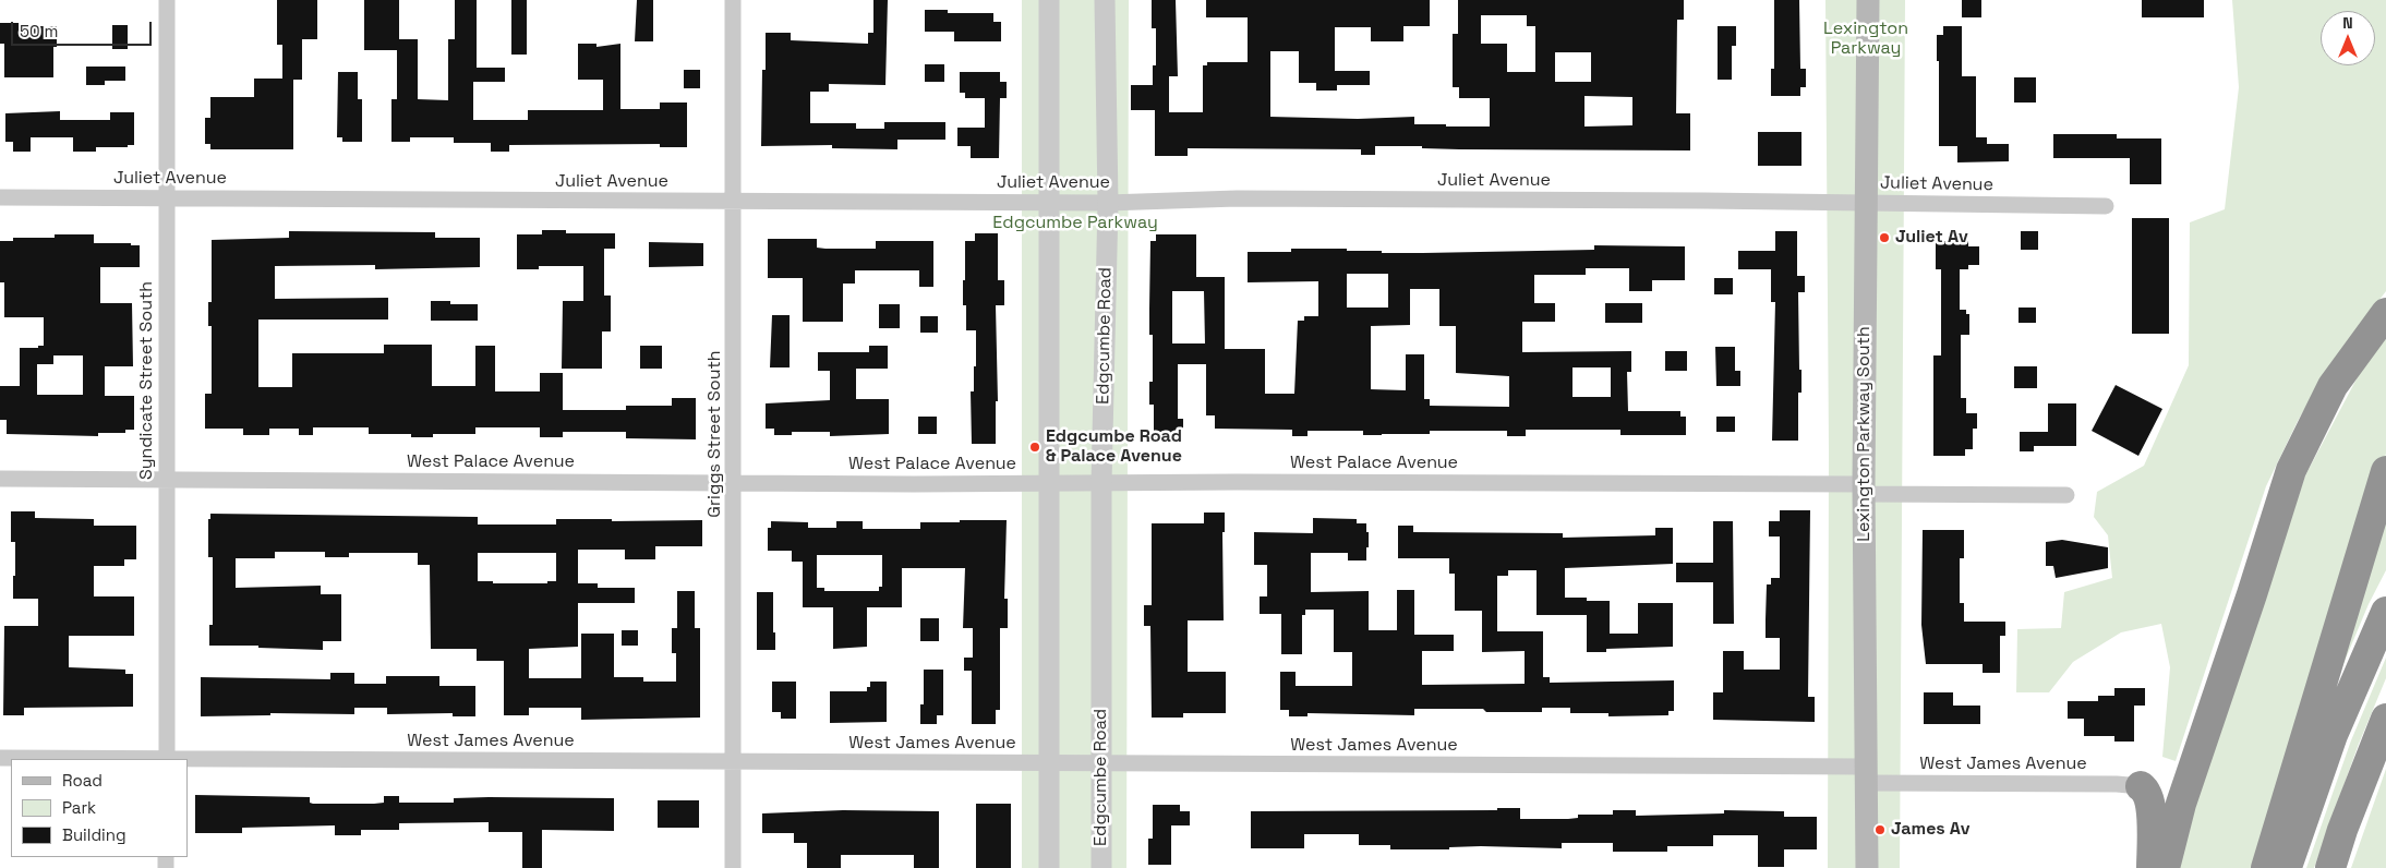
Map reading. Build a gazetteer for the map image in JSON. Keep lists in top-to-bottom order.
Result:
{
  "streets": {
    "main road": ["Lexington Parkway South"],
    "street": [
      "Juliet Avenue",
      "Edgcumbe Road",
      "Syndicate Street South",
      "Griggs Street South",
      "West Palace Avenue",
      "West James Avenue"
    ]
  },
  "crossings": [
    ["Juliet Avenue", "Edgcumbe Road"],
    ["Juliet Avenue", "Syndicate Street South"],
    ["Juliet Avenue", "Griggs Street South"],
    ["Juliet Avenue", "Lexington Parkway South"],
    ["Edgcumbe Road", "West Palace Avenue"],
    ["Edgcumbe Road", "West James Avenue"],
    ["Syndicate Street South", "West Palace Avenue"],
    ["Griggs Street South", "West Palace Avenue"],
    ["Griggs Street South", "West James Avenue"],
    ["Lexington Parkway South", "West Palace Avenue"],
    ["Lexington Parkway South", "West James Avenue"]
  ],
  "parks": ["Lexington Parkway", "Edgcumbe Parkway"],
  "places": ["Juliet Av", "Edgcumbe Road & Palace Avenue", "James Av"],
  "legend": ["Road", "Park", "Building"],
  "scale_bar": "50 m",
  "north": "top"
}
